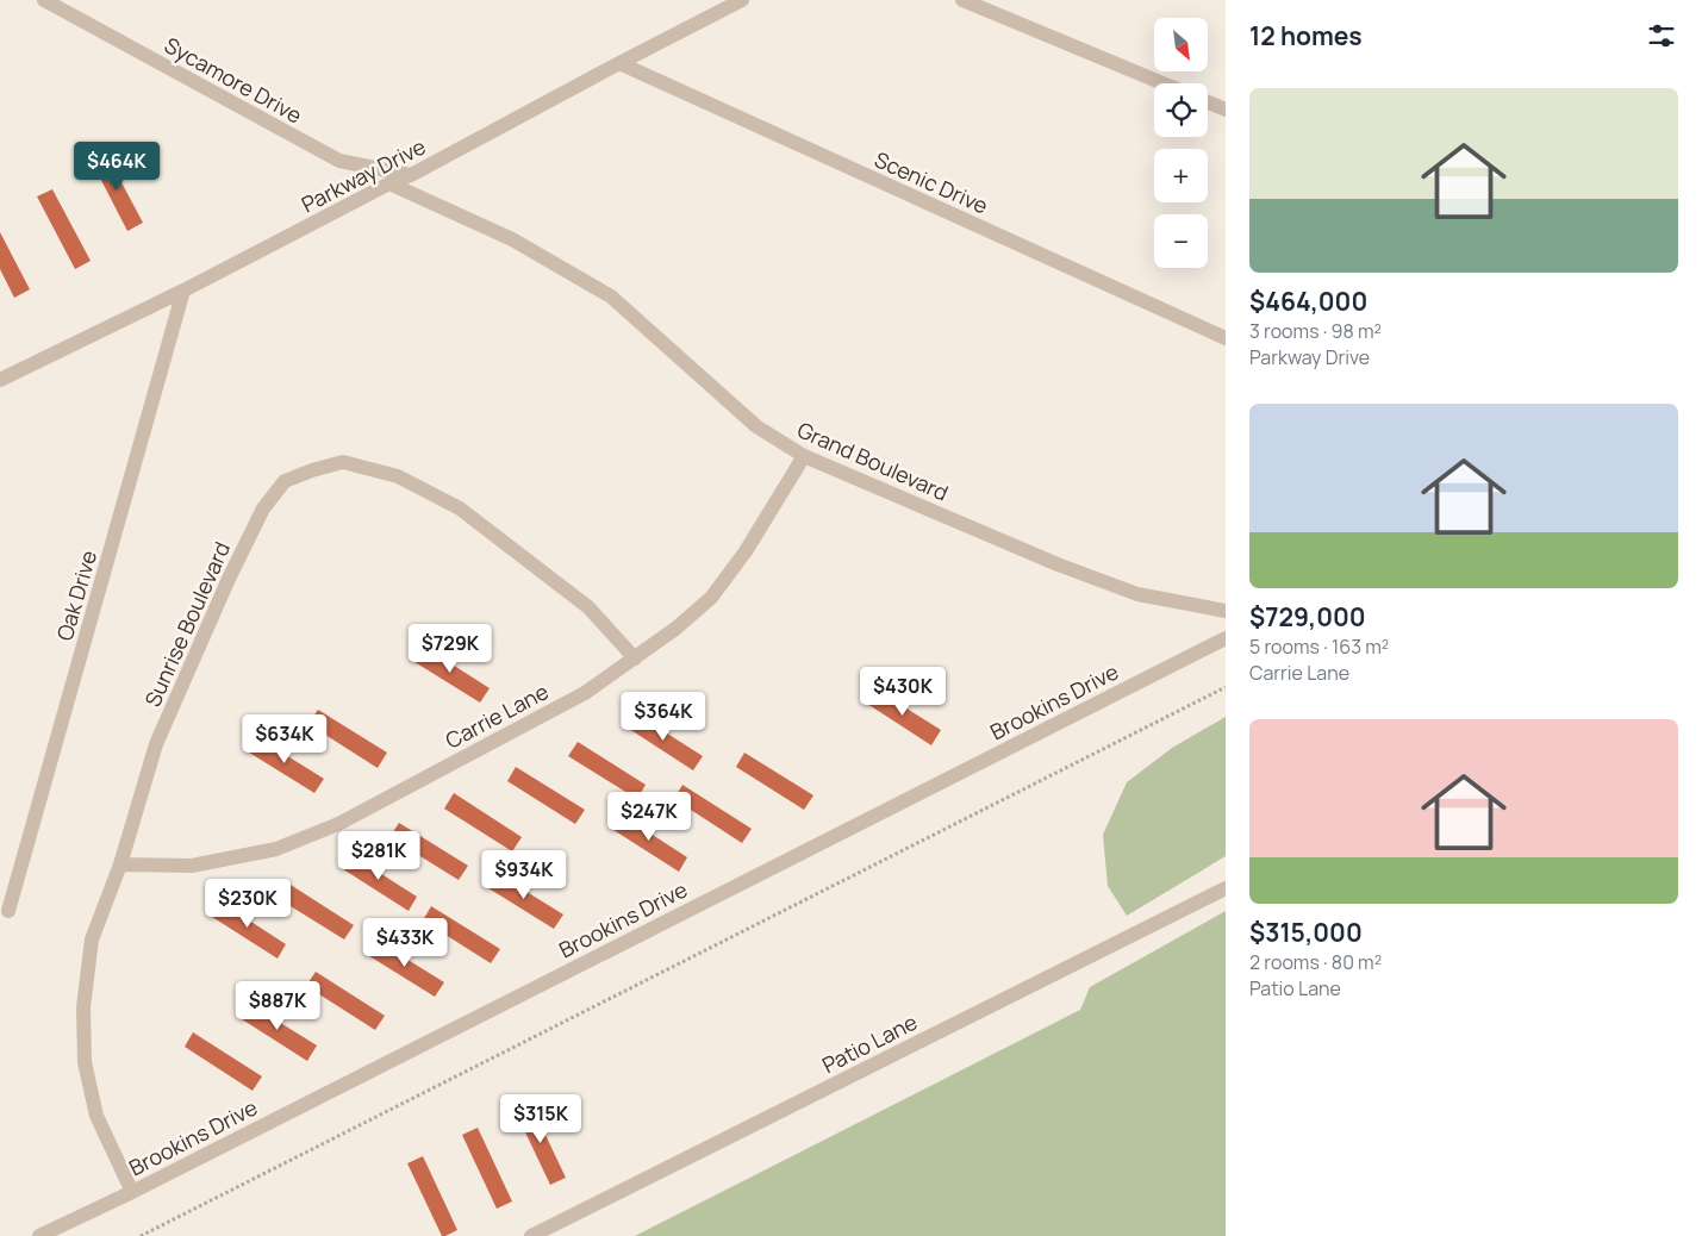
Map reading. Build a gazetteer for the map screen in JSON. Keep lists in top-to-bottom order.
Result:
{
  "streets": {
    "street": [
      "Sycamore Drive",
      "Parkway Drive",
      "Scenic Drive",
      "Grand Boulevard",
      "Oak Drive",
      "Sunrise Boulevard",
      "Brookins Drive",
      "Carrie Lane",
      "Patio Lane"
    ]
  },
  "crossings": [
    ["Sycamore Drive", "Parkway Drive"],
    ["Parkway Drive", "Scenic Drive"],
    ["Parkway Drive", "Grand Boulevard"],
    ["Parkway Drive", "Oak Drive"],
    ["Grand Boulevard", "Carrie Lane"],
    ["Sunrise Boulevard", "Brookins Drive"],
    ["Sunrise Boulevard", "Carrie Lane"]
  ],
  "north": "bottom right",
  "page": {
    "heading": "12 homes",
    "map_buttons": ["+", "−"],
    "list": [
      {
        "name": "$464,000",
        "note": "3 rooms · 98 m² · Parkway Drive"
      },
      {
        "name": "$729,000",
        "note": "5 rooms · 163 m² · Carrie Lane"
      },
      {
        "name": "$315,000",
        "note": "2 rooms · 80 m² · Patio Lane"
      }
    ],
    "price": [
      "$464K",
      "$729K",
      "$430K",
      "$364K",
      "$634K",
      "$247K",
      "$281K",
      "$934K",
      "$230K",
      "$433K",
      "$887K",
      "$315K"
    ]
  }
}
